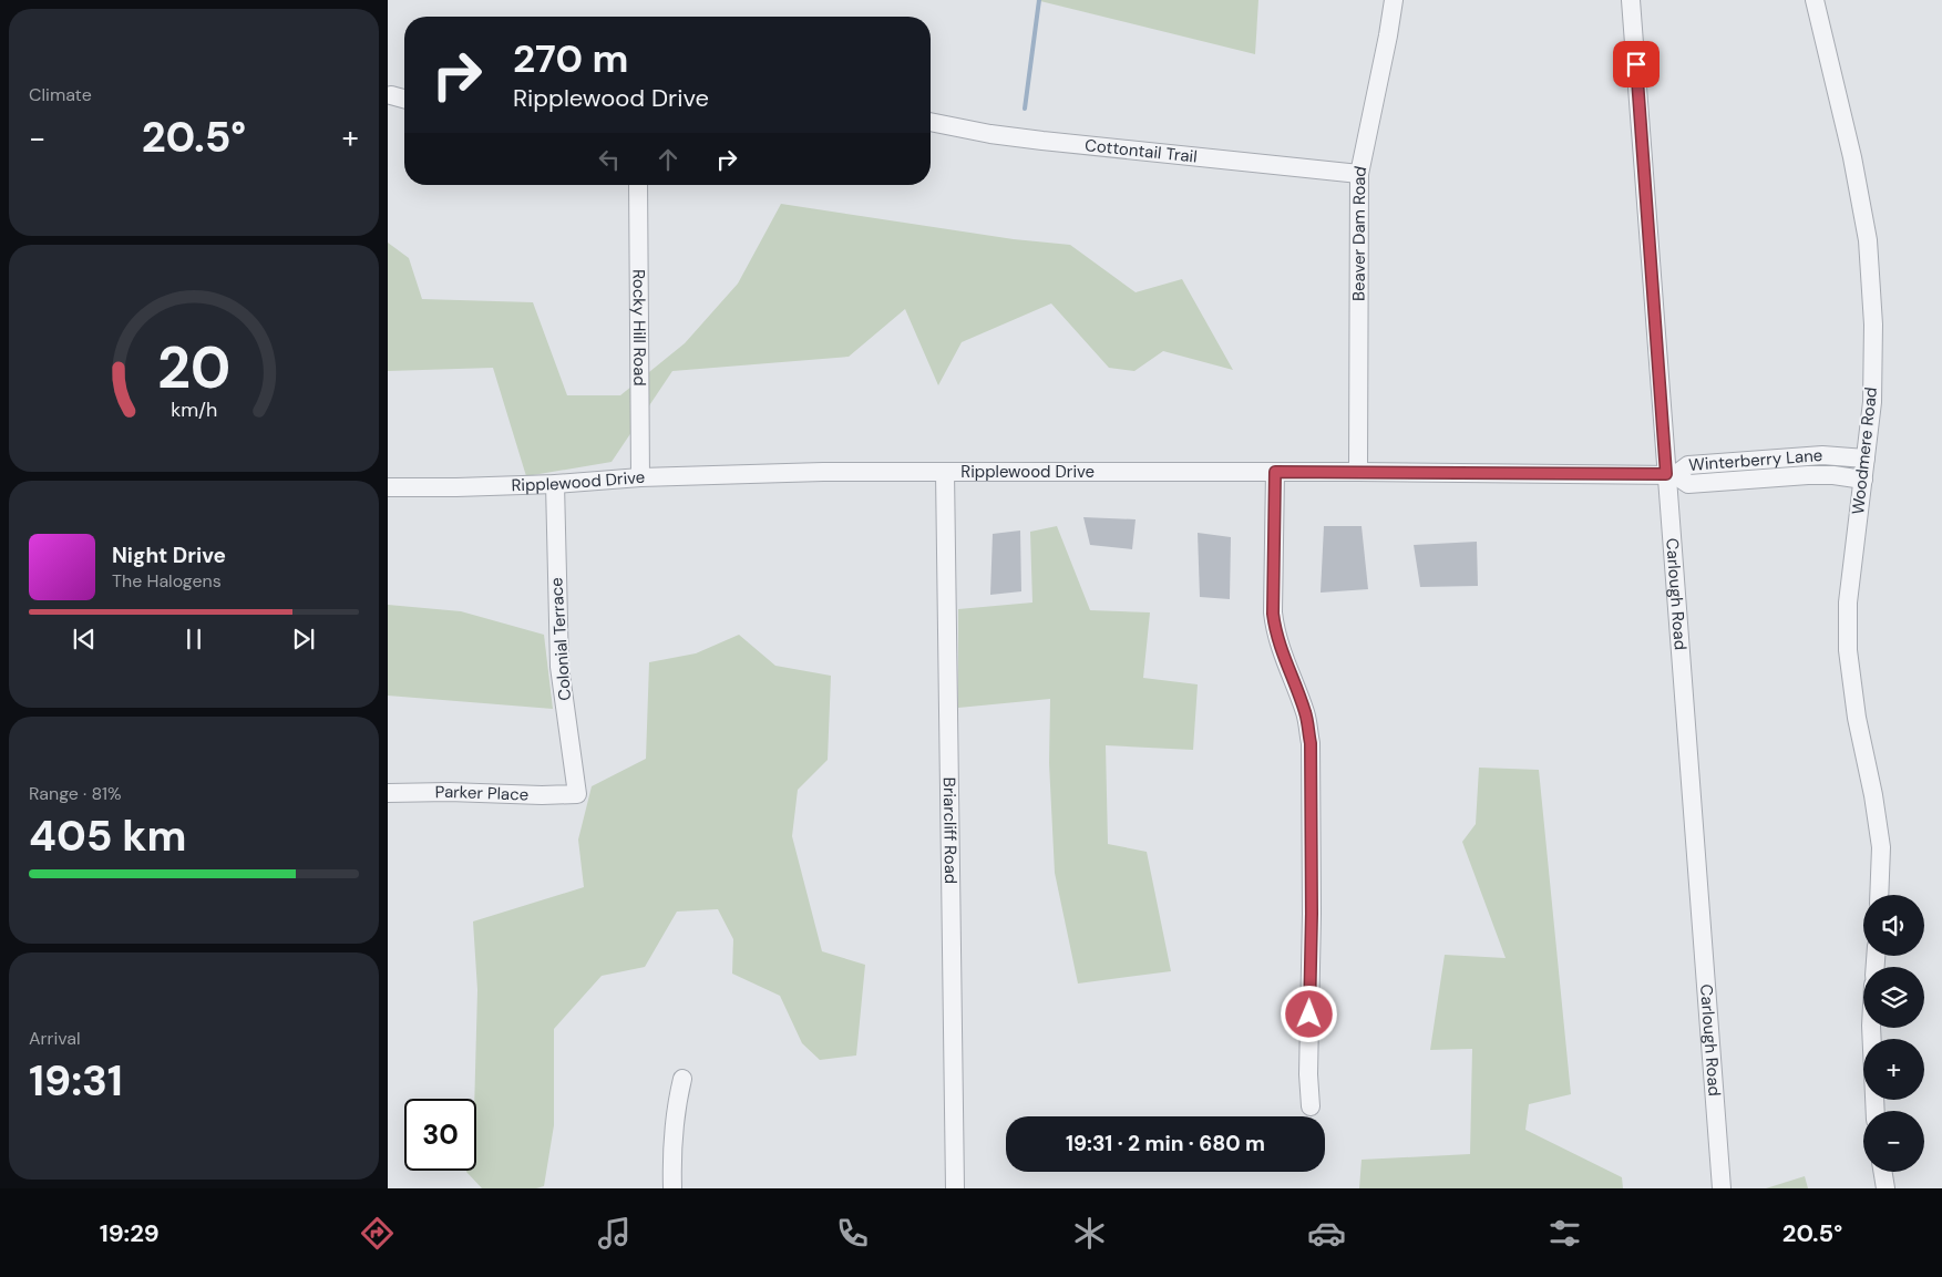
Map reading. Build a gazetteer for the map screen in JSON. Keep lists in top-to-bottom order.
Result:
{
  "streets": {
    "street": [
      "Cottontail Trail",
      "Beaver Dam Road",
      "Rocky Hill Road",
      "Woodmere Road",
      "Winterberry Lane",
      "Ripplewood Drive",
      "Carlough Road",
      "Colonial Terrace",
      "Parker Place",
      "Briarcliff Road"
    ]
  },
  "crossings": [
    ["Cottontail Trail", "Beaver Dam Road"],
    ["Beaver Dam Road", "Ripplewood Drive"],
    ["Rocky Hill Road", "Ripplewood Drive"],
    ["Woodmere Road", "Winterberry Lane"],
    ["Winterberry Lane", "Ripplewood Drive"],
    ["Winterberry Lane", "Carlough Road"],
    ["Ripplewood Drive", "Carlough Road"],
    ["Ripplewood Drive", "Colonial Terrace"],
    ["Ripplewood Drive", "Briarcliff Road"],
    ["Colonial Terrace", "Parker Place"]
  ],
  "page": {
    "tile": [
      "Climate",
      ["Range · 81%", "405 km"],
      ["Arrival", "19:31"]
    ],
    "turn": ["270 m", "Ripplewood Drive"],
    "heat": ["−", "20.5°", "+"],
    "song": ["Night Drive", "The Halogens"],
    "map_buttons": ["+", "−"],
    "limit": "30",
    "trip": "19:31 · 2 min · 680 m",
    "tabs": ["19:29", "20.5°"],
    "gauge": ["20", "km/h"]
  }
}
